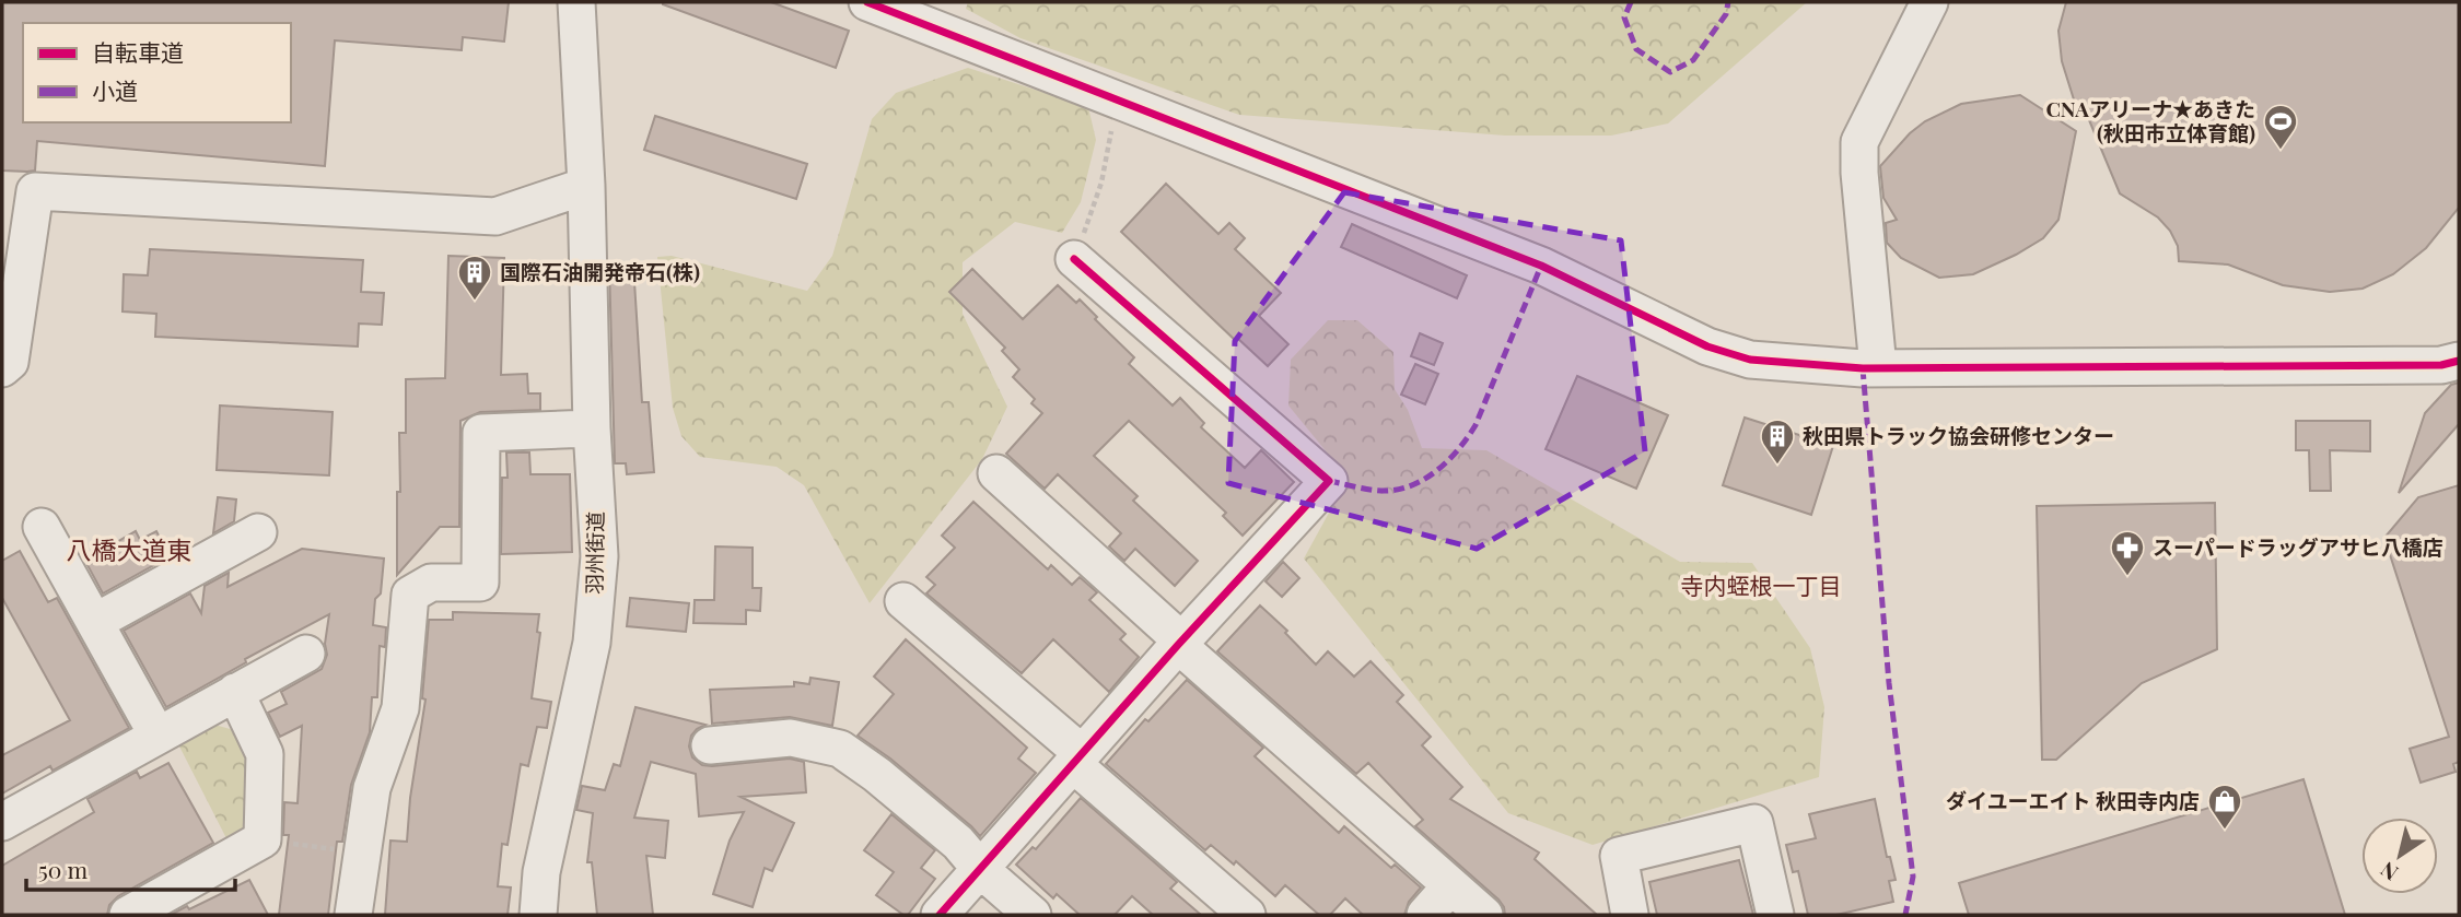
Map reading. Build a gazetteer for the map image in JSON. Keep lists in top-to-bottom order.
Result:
{
  "streets": {
    "street": ["羽州街道"]
  },
  "districts": ["八橋大道東", "寺内蛭根一丁目"],
  "places": {
    "sports": ["CNAアリーナ★あきた (秋田市立体育館)"],
    "building": ["国際石油開発帝石(株)", "秋田県トラック協会研修センター"],
    "pharmacy": ["スーパードラッグアサヒ八橋店"],
    "shop": ["ダイユーエイト 秋田寺内店"]
  },
  "legend": ["自転車道", "小道"],
  "scale_bar": "50 m",
  "north": "bottom left"
}
